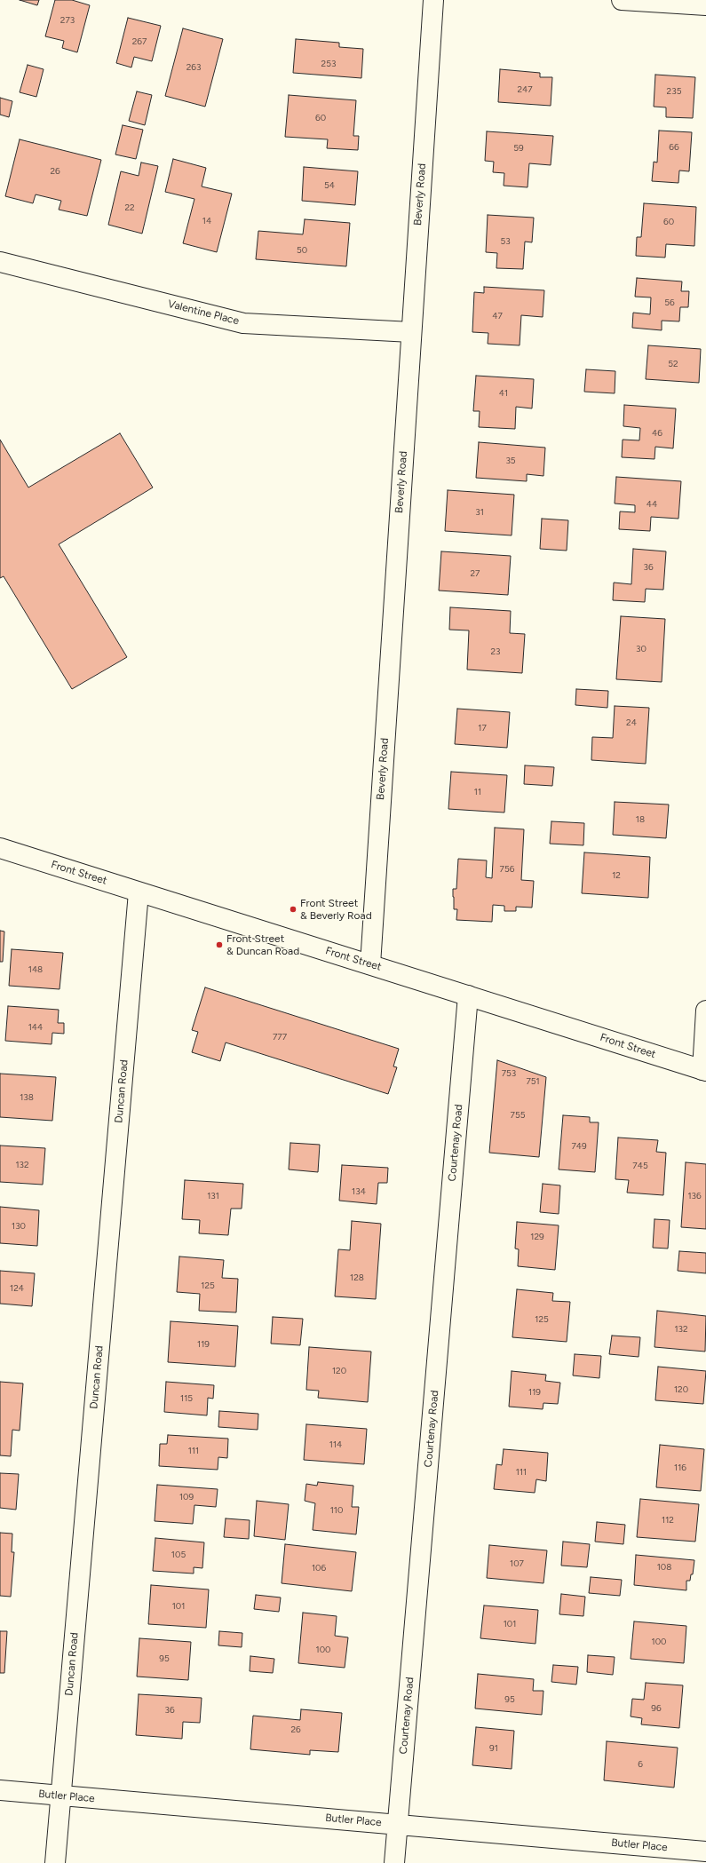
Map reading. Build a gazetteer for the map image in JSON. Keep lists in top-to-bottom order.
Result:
{
  "streets": {
    "street": [
      "Beverly Road",
      "Valentine Place",
      "Front Street",
      "Duncan Road",
      "Courtenay Road",
      "Butler Place"
    ]
  },
  "crossings": [
    ["Beverly Road", "Valentine Place"],
    ["Beverly Road", "Front Street"],
    ["Front Street", "Duncan Road"],
    ["Front Street", "Courtenay Road"],
    ["Duncan Road", "Butler Place"],
    ["Courtenay Road", "Butler Place"]
  ],
  "places": ["Front Street & Beverly Road", "Front Street & Duncan Road"],
  "house_numbers": [
    "273",
    "267",
    "253",
    "263",
    "247",
    "235",
    "60",
    "66",
    "59",
    "26",
    "54",
    "22",
    "14",
    "60",
    "53",
    "50",
    "56",
    "47",
    "52",
    "41",
    "46",
    "35",
    "44",
    "31",
    "36",
    "27",
    "30",
    "23",
    "24",
    "17",
    "11",
    "18",
    "756",
    "12",
    "148",
    "144",
    "777",
    "753",
    "751",
    "138",
    "755",
    "749",
    "132",
    "745",
    "134",
    "131",
    "136",
    "130",
    "129",
    "128",
    "125",
    "124",
    "125",
    "132",
    "119",
    "120",
    "120",
    "119",
    "115",
    "114",
    "111",
    "116",
    "111",
    "109",
    "110",
    "112",
    "105",
    "107",
    "108",
    "106",
    "101",
    "101",
    "100",
    "100",
    "95",
    "95",
    "96",
    "36",
    "26",
    "91",
    "6"
  ]
}
